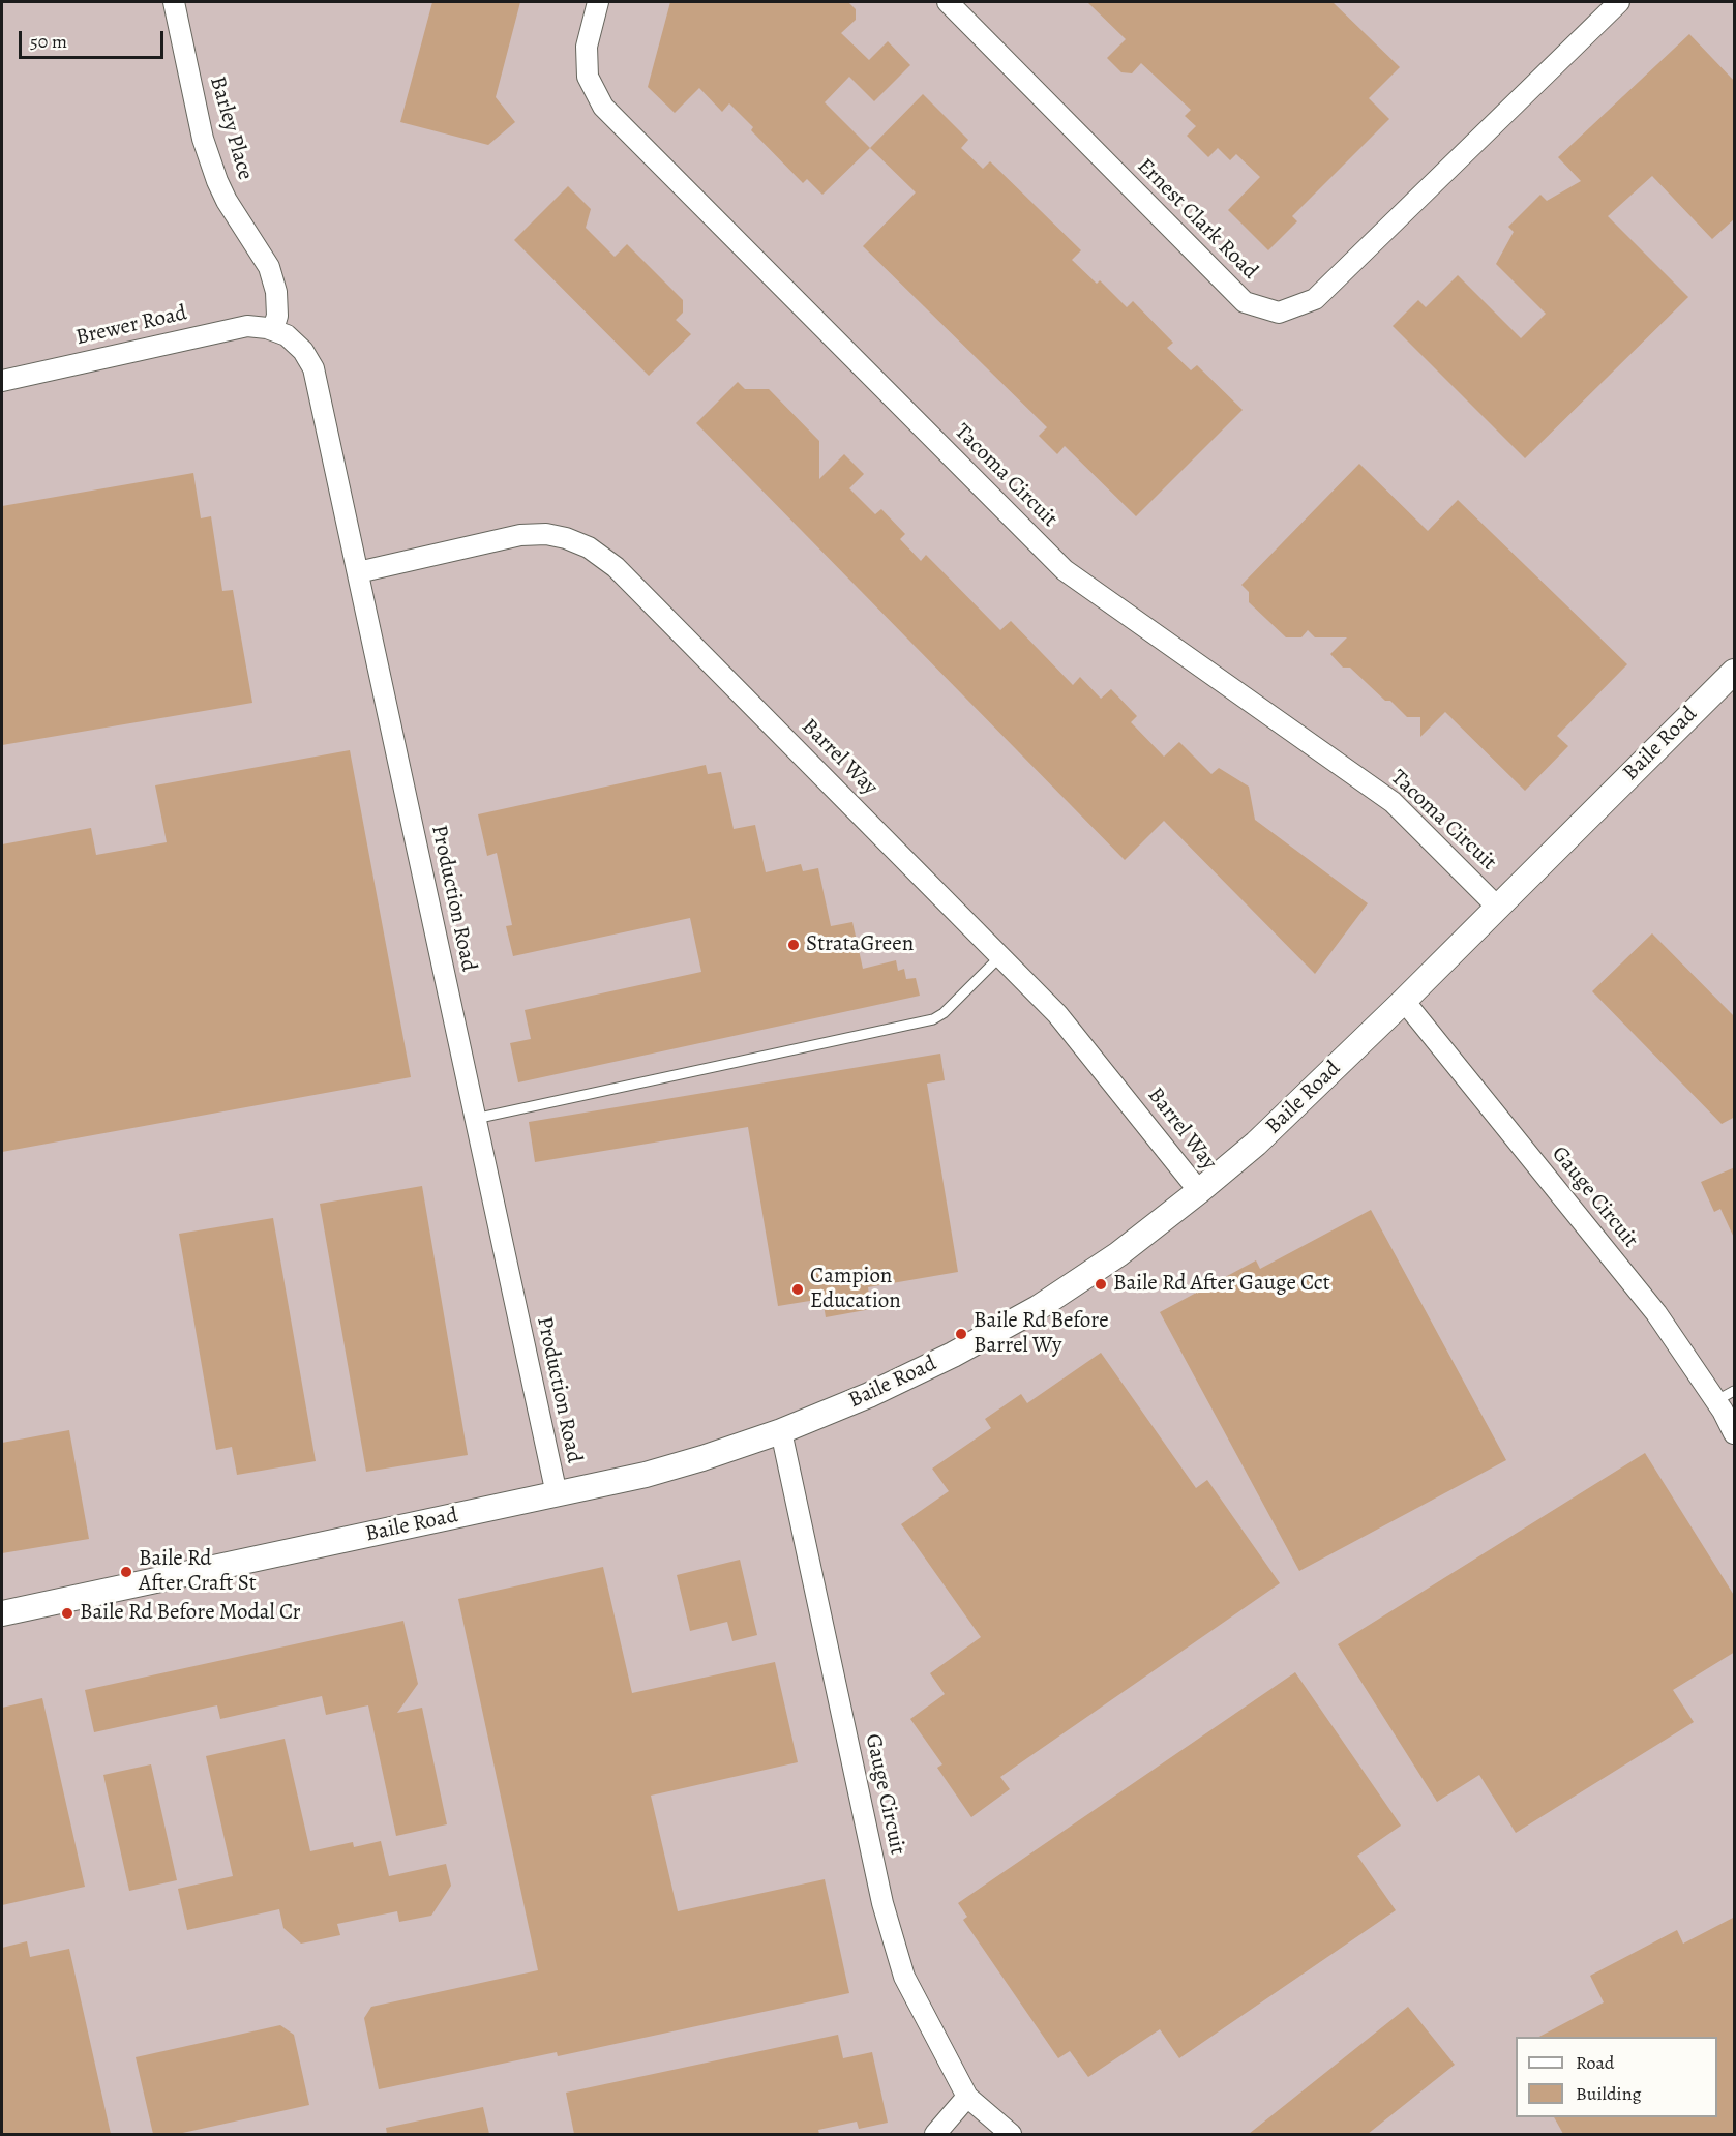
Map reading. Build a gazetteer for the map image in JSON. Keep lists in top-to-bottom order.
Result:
{
  "streets": {
    "street": [
      "Barley Place",
      "Ernest Clark Road",
      "Brewer Road",
      "Tacoma Circuit",
      "Baile Road",
      "Barrel Way",
      "Production Road",
      "Gauge Circuit"
    ]
  },
  "crossings": [
    ["Barley Place", "Brewer Road"],
    ["Barley Place", "Production Road"],
    ["Brewer Road", "Production Road"],
    ["Tacoma Circuit", "Baile Road"],
    ["Baile Road", "Barrel Way"],
    ["Baile Road", "Production Road"],
    ["Baile Road", "Gauge Circuit"],
    ["Barrel Way", "Production Road"]
  ],
  "places": [
    "StrataGreen",
    "Baile Rd After Gauge Cct",
    "Campion Education",
    "Baile Rd Before Barrel Wy",
    "Baile Rd After Craft St",
    "Baile Rd Before Modal Cr"
  ],
  "legend": ["Road", "Building"],
  "scale_bar": "50 m"
}
